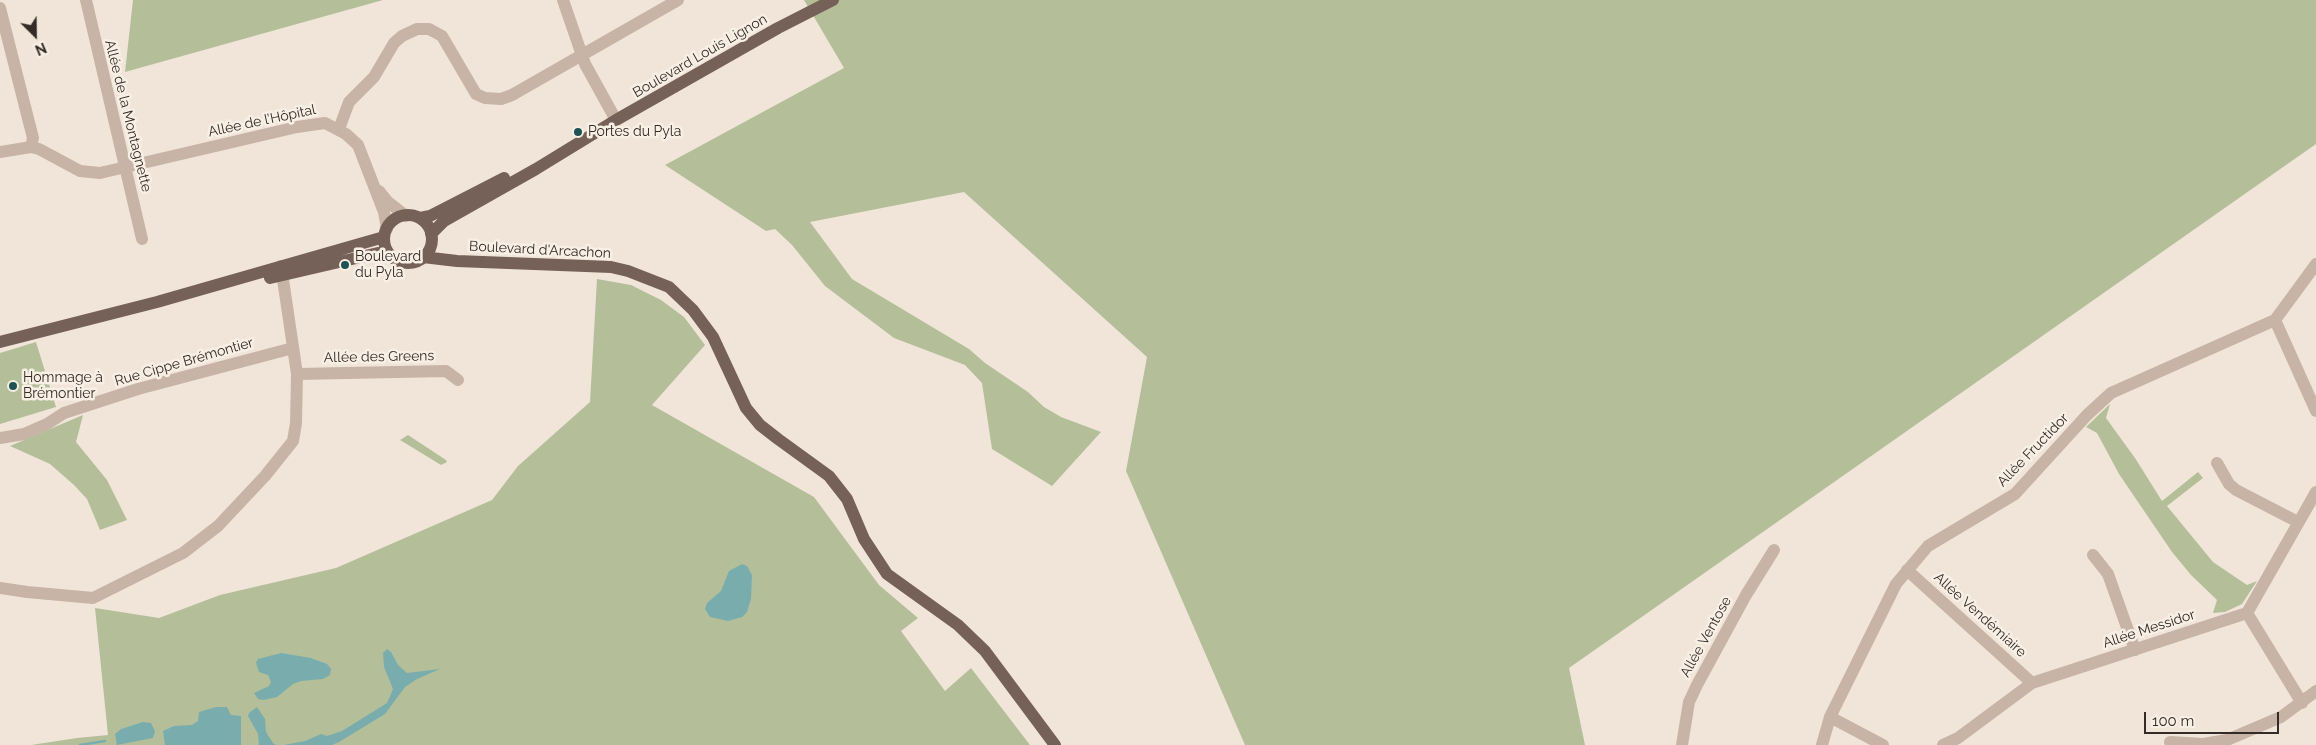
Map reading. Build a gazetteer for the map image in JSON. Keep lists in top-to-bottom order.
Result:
{
  "streets": {
    "main road": ["Boulevard Louis Lignon", "Boulevard d'Arcachon"],
    "street": [
      "Allée de la Montagnette",
      "Allée de l’Hôpital",
      "Allée des Greens",
      "Rue Cippe Brémontier",
      "Allée Fructidor",
      "Allée Vendémiaire",
      "Allée Messidor",
      "Allée Ventose"
    ]
  },
  "crossings": [
    ["Allée de la Montagnette", "Allée de l’Hôpital"],
    ["Allée de l’Hôpital", "Boulevard d'Arcachon"],
    ["Allée Fructidor", "Allée Vendémiaire"],
    ["Allée Vendémiaire", "Allée Messidor"]
  ],
  "places": ["Portes du Pyla", "Boulevard du Pyla", "Hommage à Brémontier"],
  "scale_bar": "100 m",
  "north": "bottom right"
}
